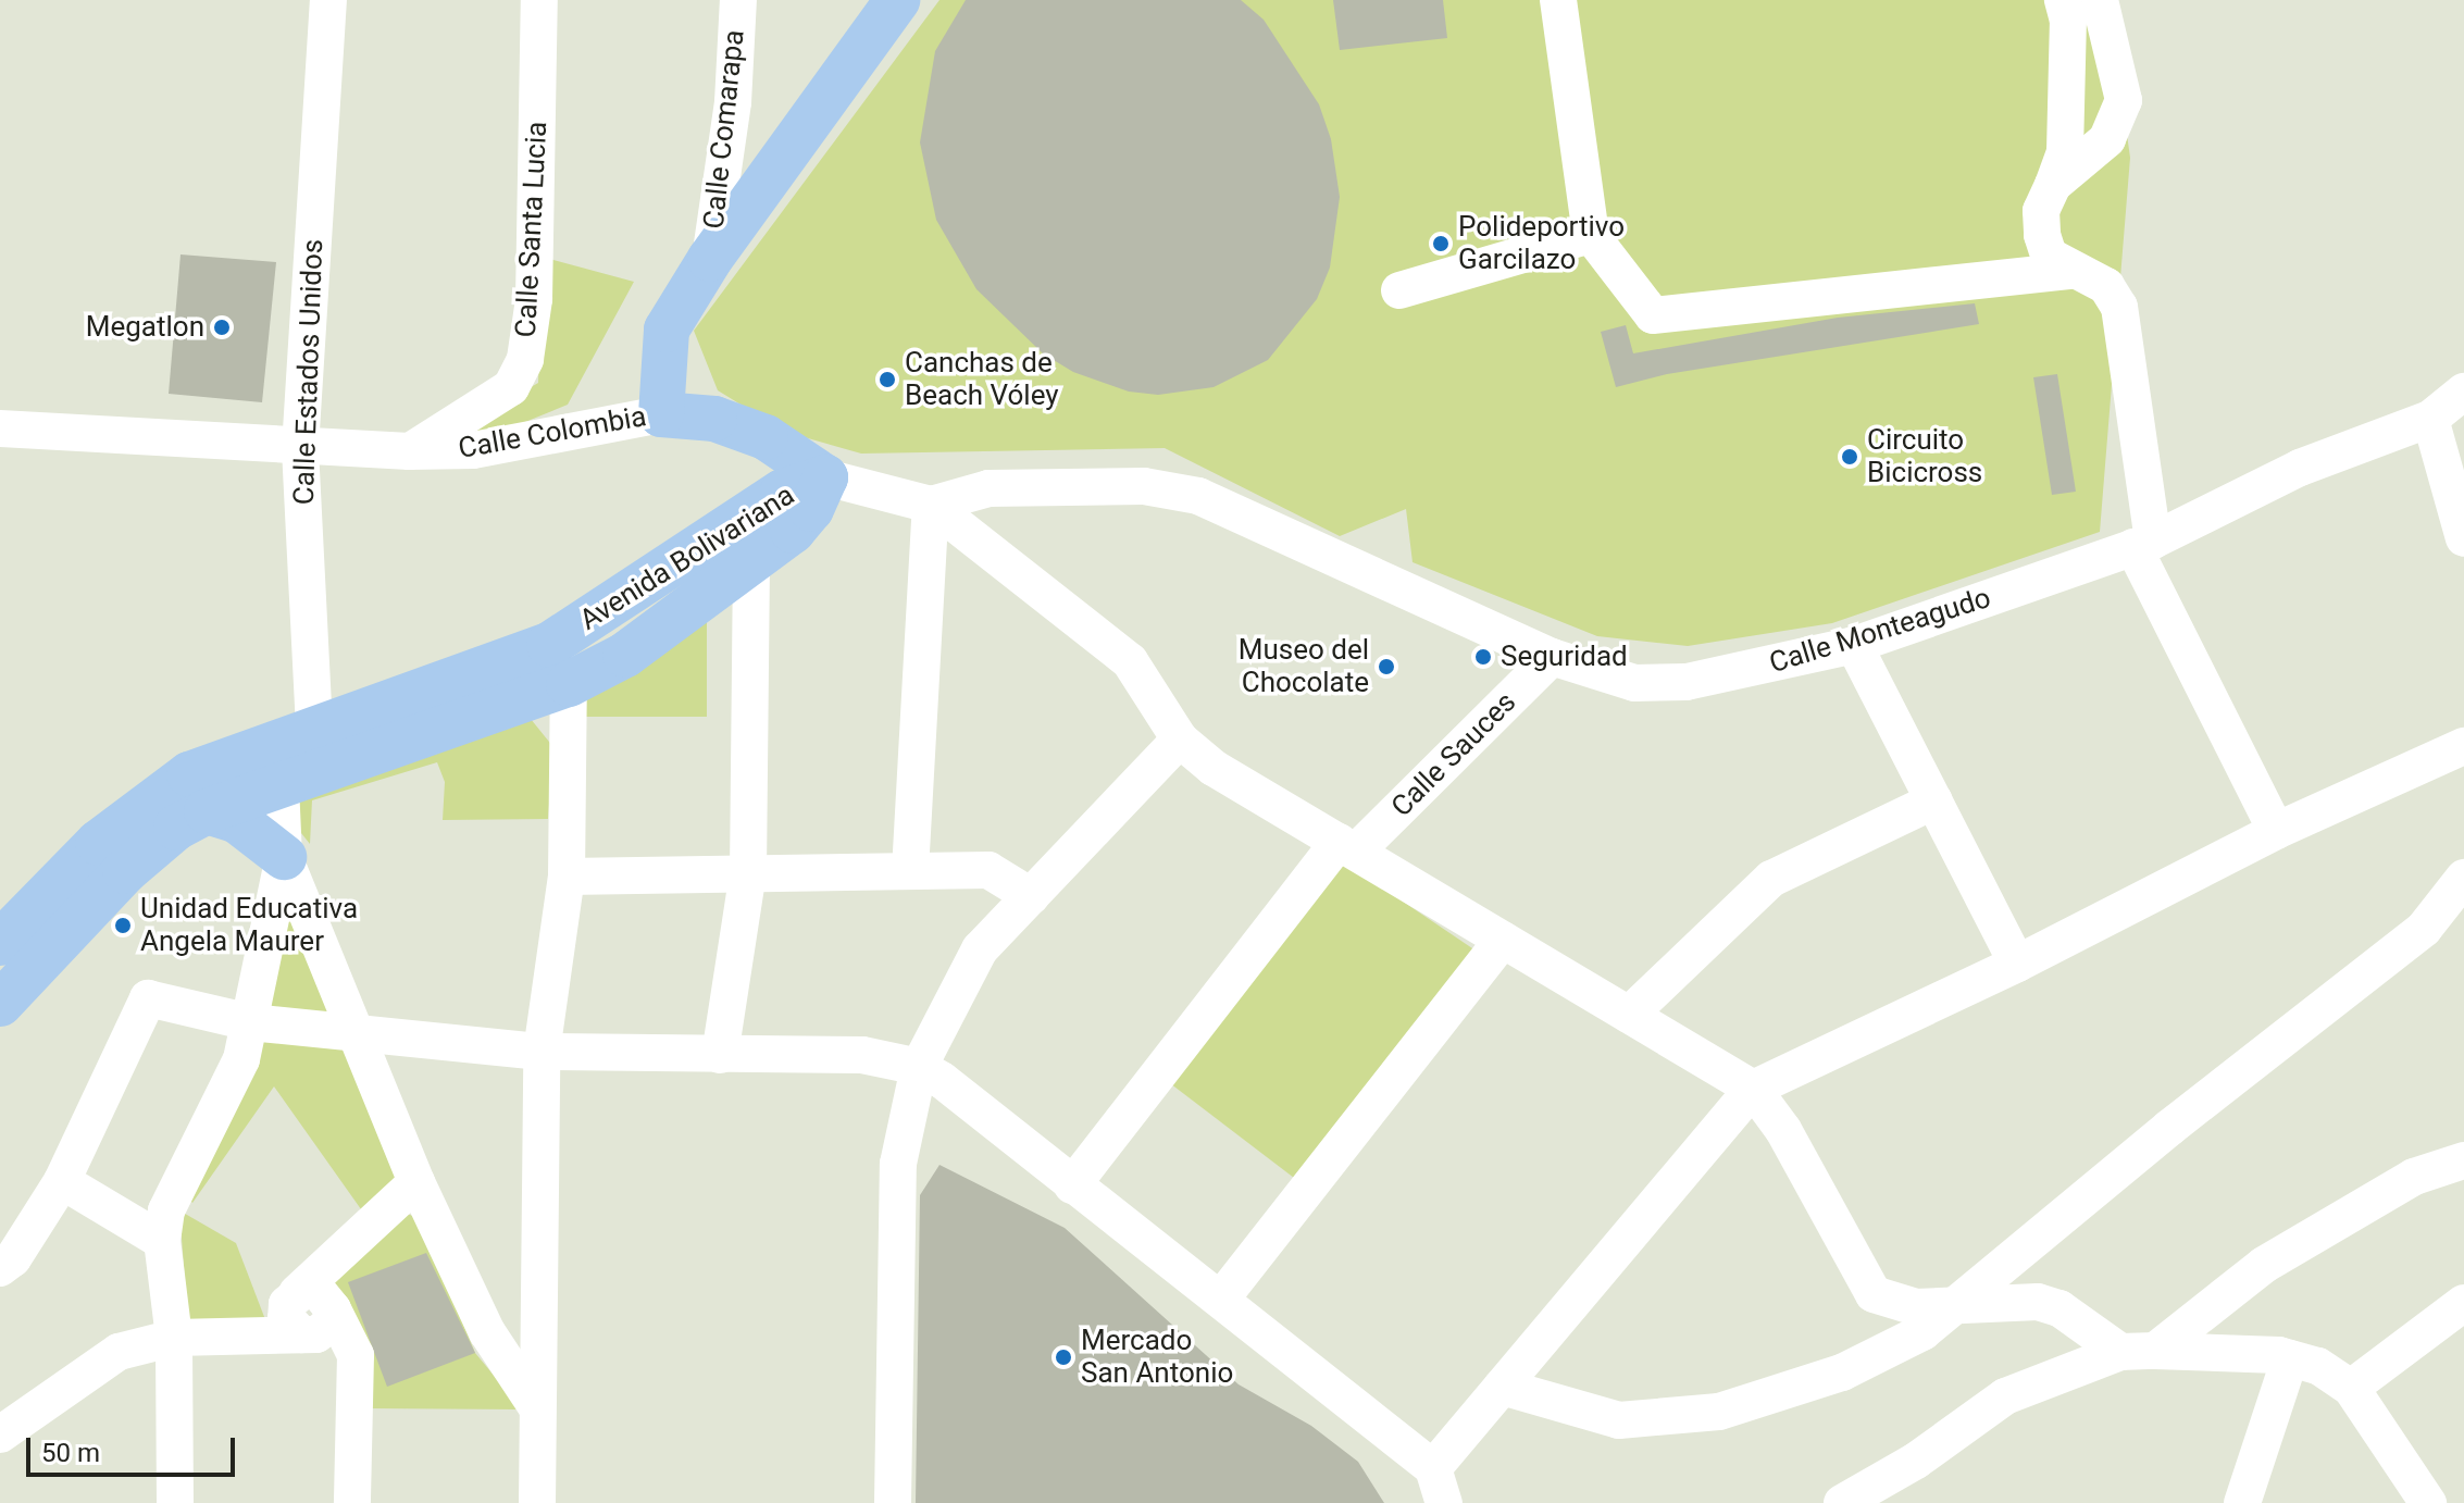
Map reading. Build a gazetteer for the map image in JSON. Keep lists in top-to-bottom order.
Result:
{
  "streets": {
    "main road": ["Calle Colombia", "Avenida Bolivariana"],
    "street": [
      "Calle Comarapa",
      "Calle Santa Lucia",
      "Calle Estados Unidos",
      "Calle Monteagudo",
      "Calle Sauces"
    ]
  },
  "crossings": [
    ["Calle Santa Lucia", "Calle Colombia"],
    ["Calle Estados Unidos", "Calle Colombia"],
    ["Calle Estados Unidos", "Avenida Bolivariana"],
    ["Calle Colombia", "Avenida Bolivariana"],
    ["Calle Colombia", "Calle Monteagudo"],
    ["Calle Monteagudo", "Calle Sauces"]
  ],
  "places": [
    "Polideportivo Garcilazo",
    "Megatlon",
    "Canchas de Beach Vóley",
    "Circuito Bicicross",
    "Seguridad",
    "Museo del Chocolate",
    "Unidad Educativa Angela Maurer",
    "Mercado San Antonio"
  ],
  "scale_bar": "50 m"
}
